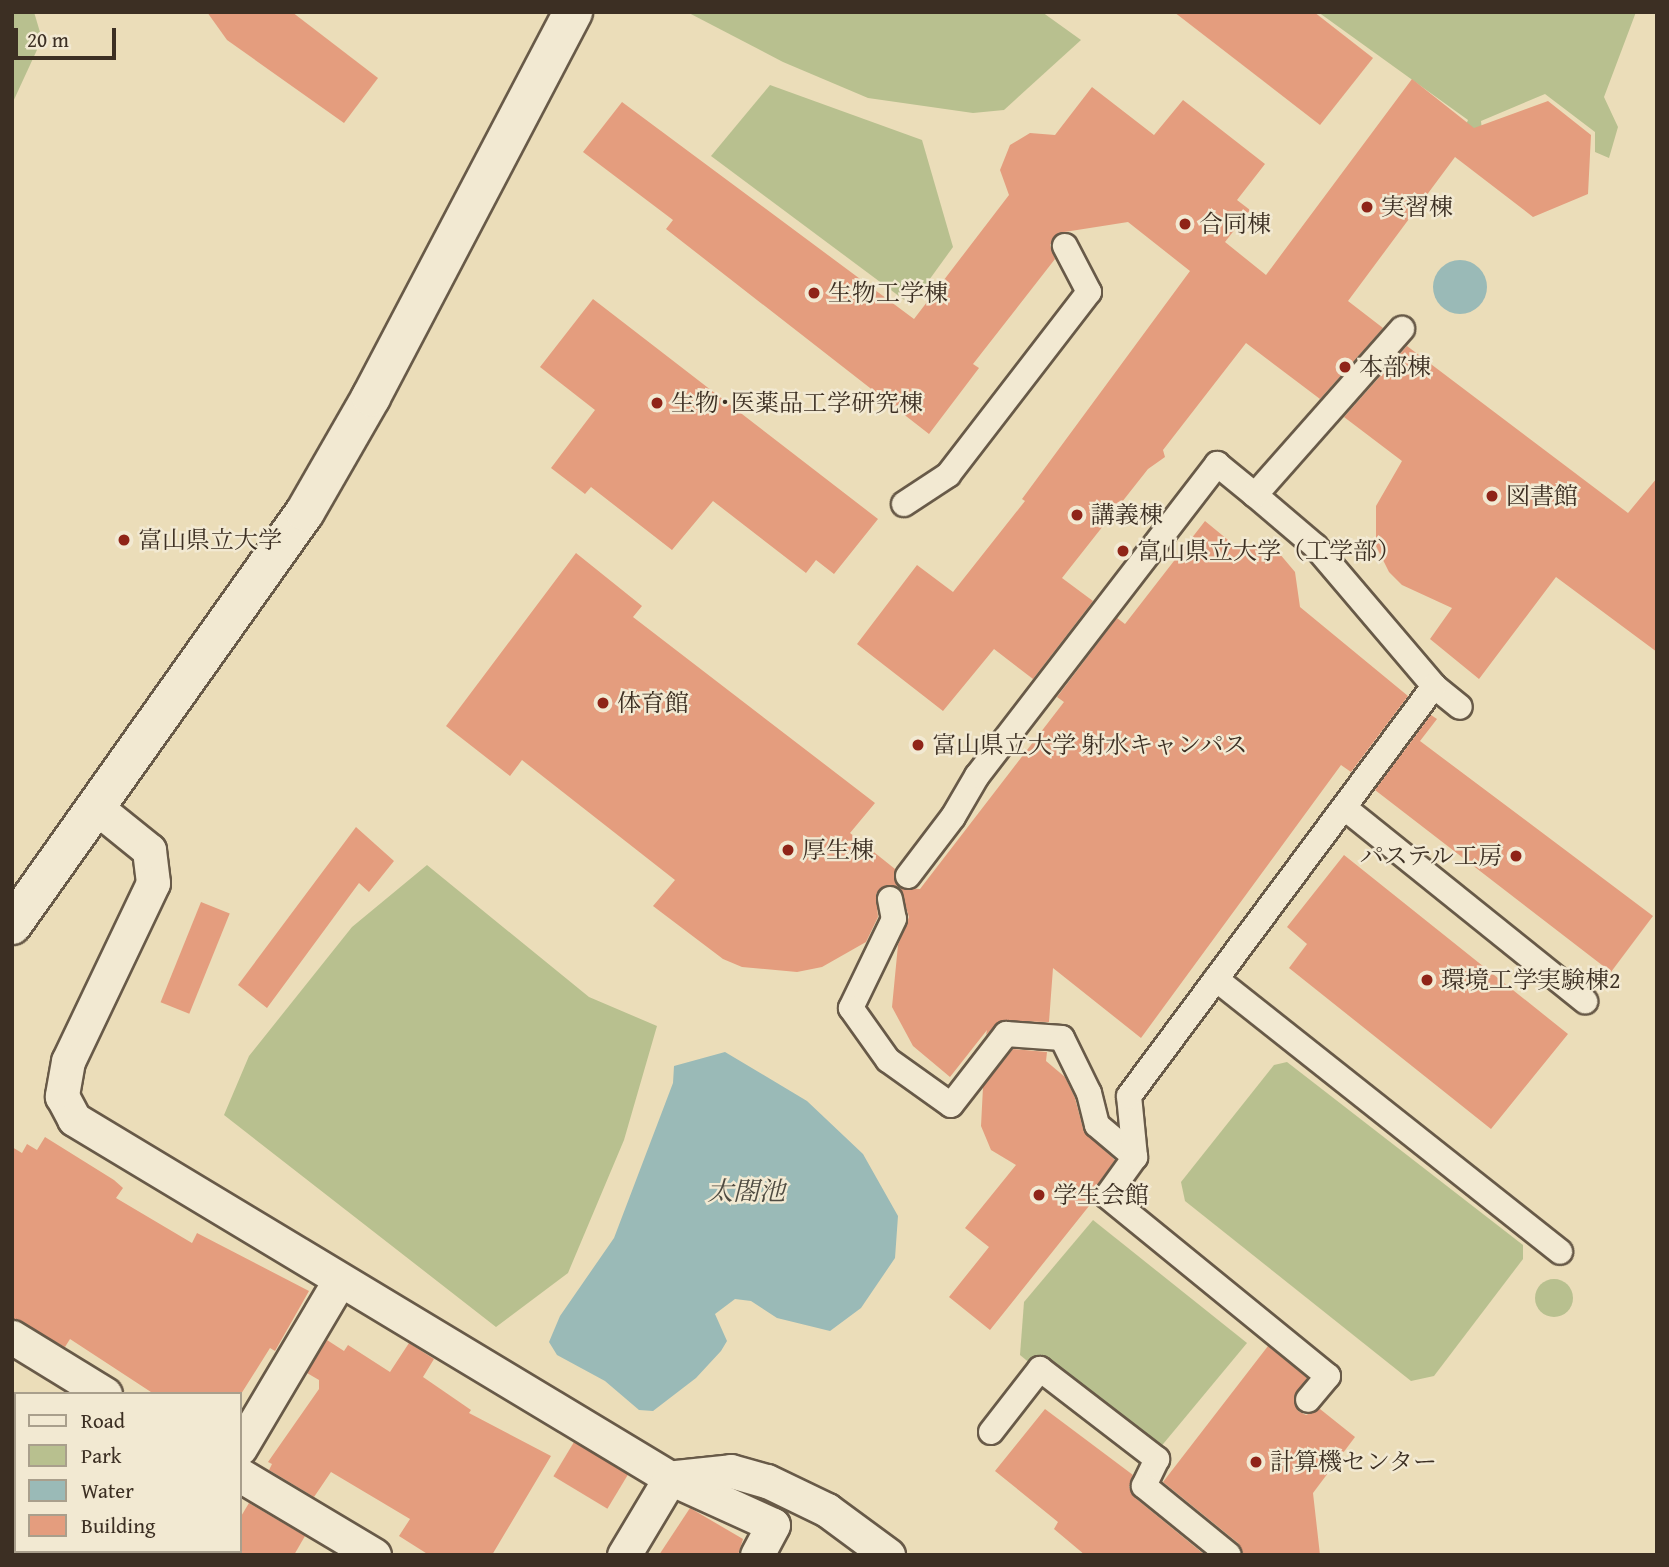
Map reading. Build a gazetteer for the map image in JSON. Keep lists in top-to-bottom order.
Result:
{
  "water": ["太閤池"],
  "places": [
    "実習棟",
    "合同棟",
    "生物工学棟",
    "本部棟",
    "生物･医薬品工学研究棟",
    "図書館",
    "講義棟",
    "富山県立大学",
    "富山県立大学（工学部）",
    "体育館",
    "富山県立大学 射水キャンパス",
    "厚生棟",
    "パステル工房",
    "環境工学実験棟2",
    "学生会館",
    "計算機センター"
  ],
  "legend": [
    "Road",
    "Park",
    "Water",
    "Building"
  ],
  "scale_bar": "20 m"
}
